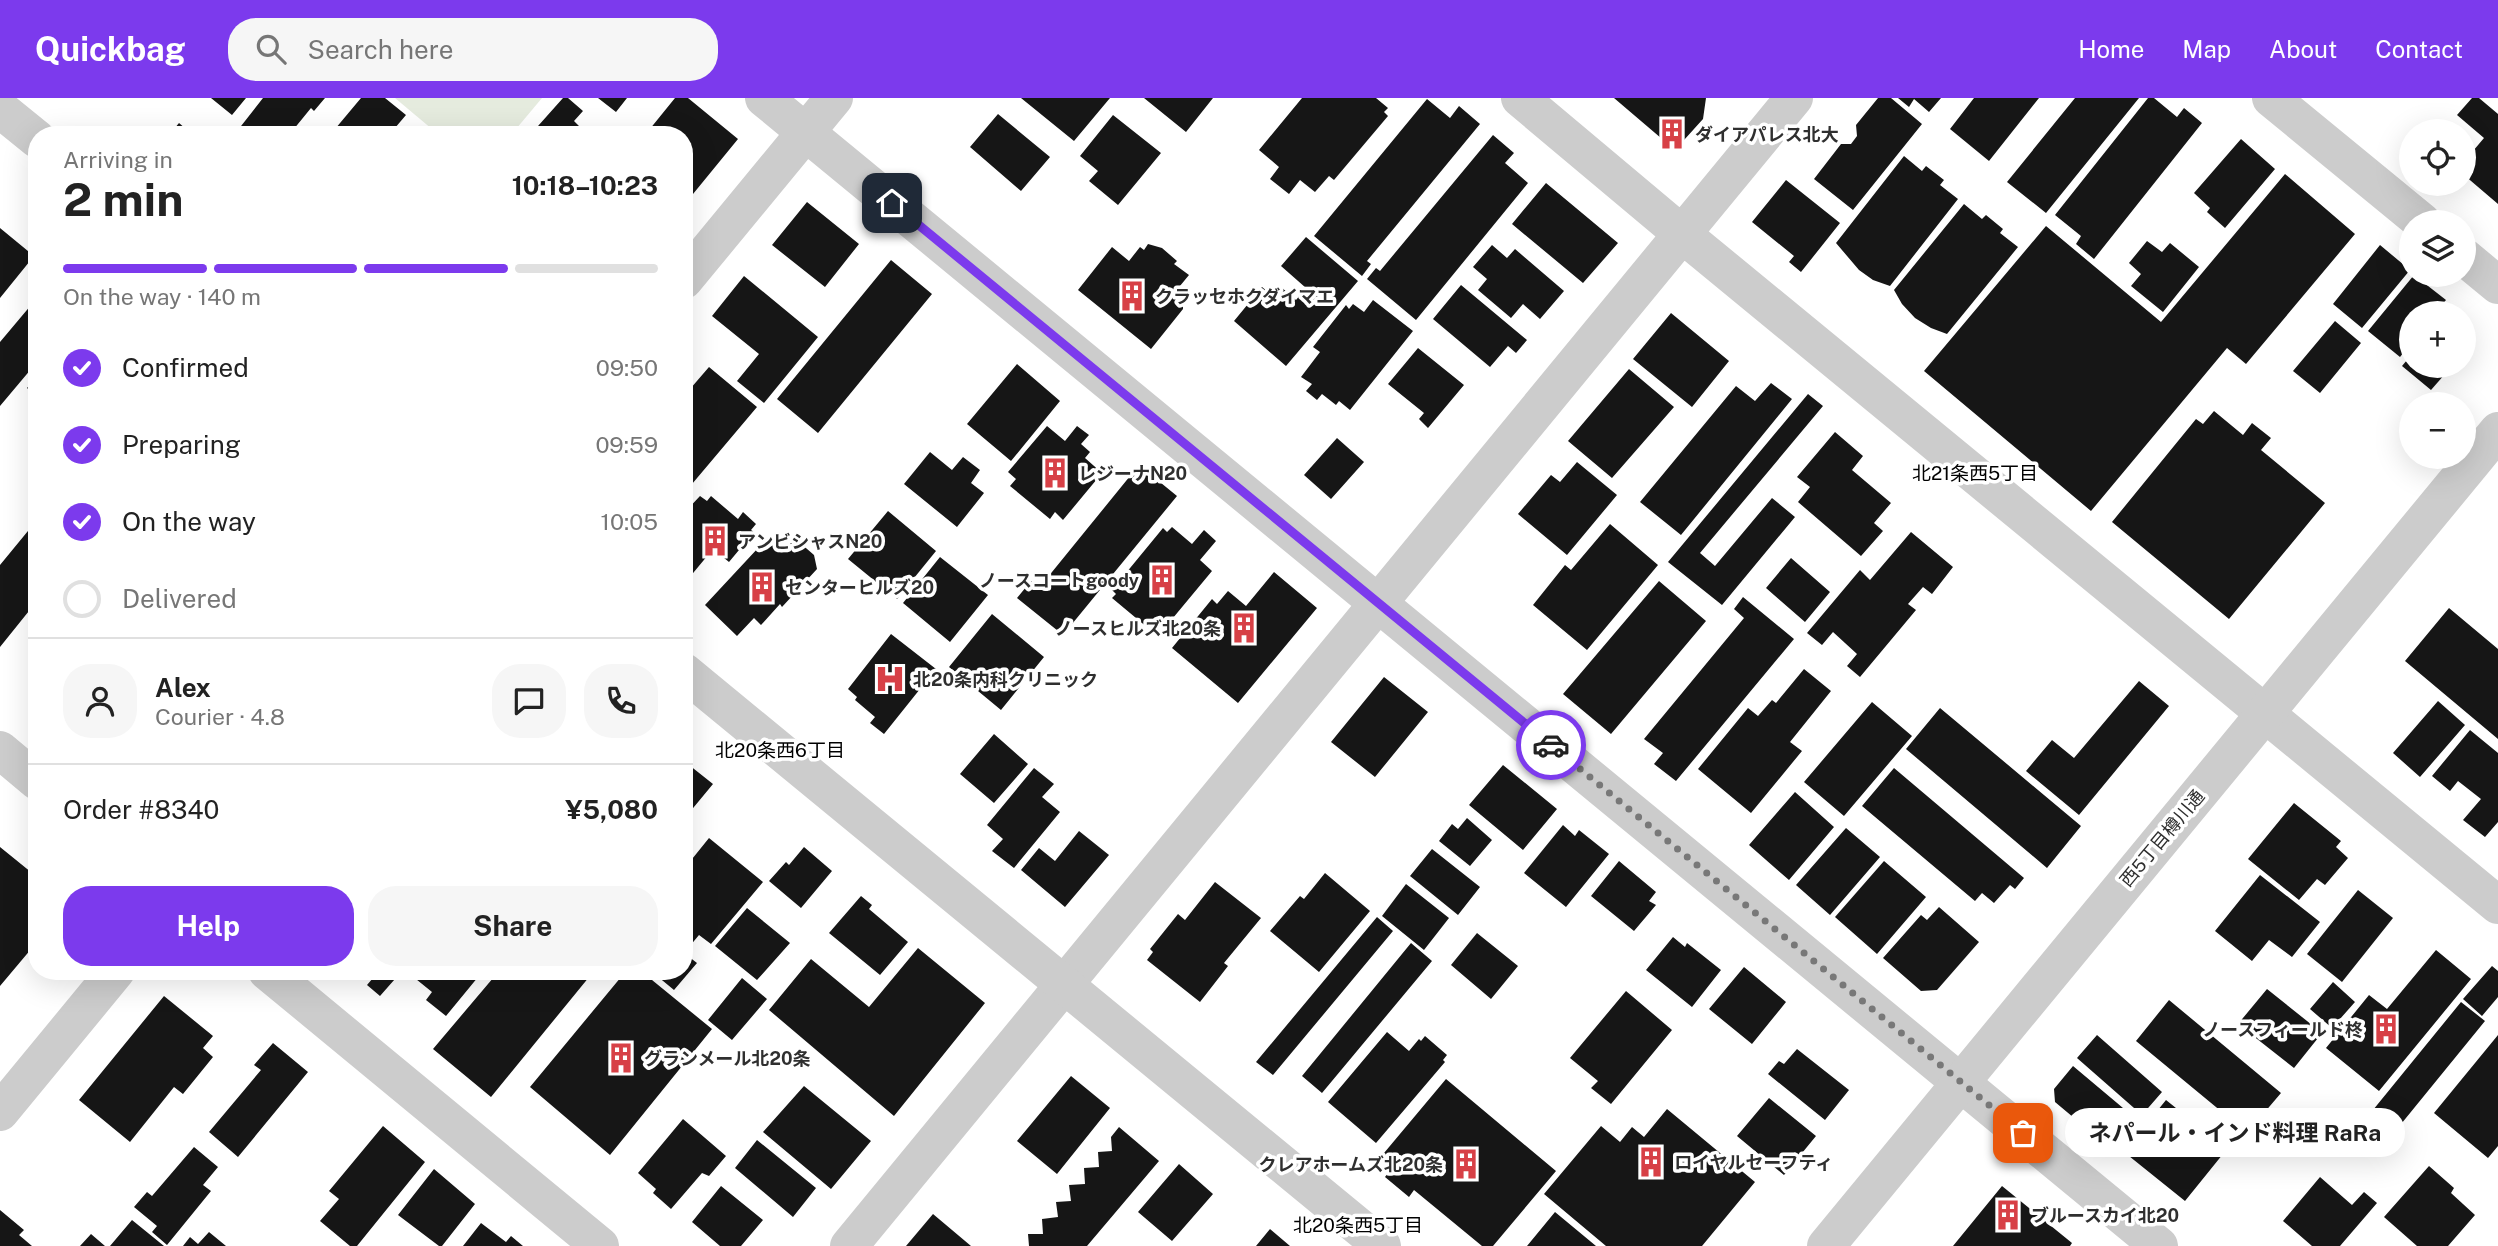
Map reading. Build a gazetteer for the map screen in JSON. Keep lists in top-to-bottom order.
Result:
{
  "streets": {
    "street": ["西5丁目樽川通"]
  },
  "districts": ["北21条西5丁目", "北20条西6丁目", "北20条西5丁目"],
  "places": {
    "building": [
      "ダイアパレス北大",
      "クラッセホクダイマエ",
      "レジーナN20",
      "アンビシャスN20",
      "ノースコートgoody",
      "センターヒルズ20",
      "ノースヒルズ北20条",
      "ノースフィールド柊",
      "グランメール北20条",
      "ロイヤルセーフティ",
      "クレアホームズ北20条",
      "ブルースカイ北20"
    ],
    "hospital": ["北20条内科クリニック"],
    "other": ["ネパール・インド料理 RaRa"]
  },
  "page": {
    "header": "Quickbag",
    "search": "Search here",
    "nav": [
      "Home",
      "Map",
      "About",
      "Contact"
    ],
    "map_buttons": ["+", "−"],
    "heading": ["2 min", "Arriving in", "10:18–10:23"],
    "panel": [
      "Alex",
      "Courier · 4.8",
      "Order #8340",
      "¥5,080"
    ],
    "bar": "On the way · 140 m",
    "list": [
      ["Confirmed", "09:50"],
      ["Preparing", "09:59"],
      ["On the way", "10:05"],
      "Delivered"
    ],
    "buttons": ["Help", "Share"],
    "bubble": "ネパール・インド料理 RaRa"
  }
}
